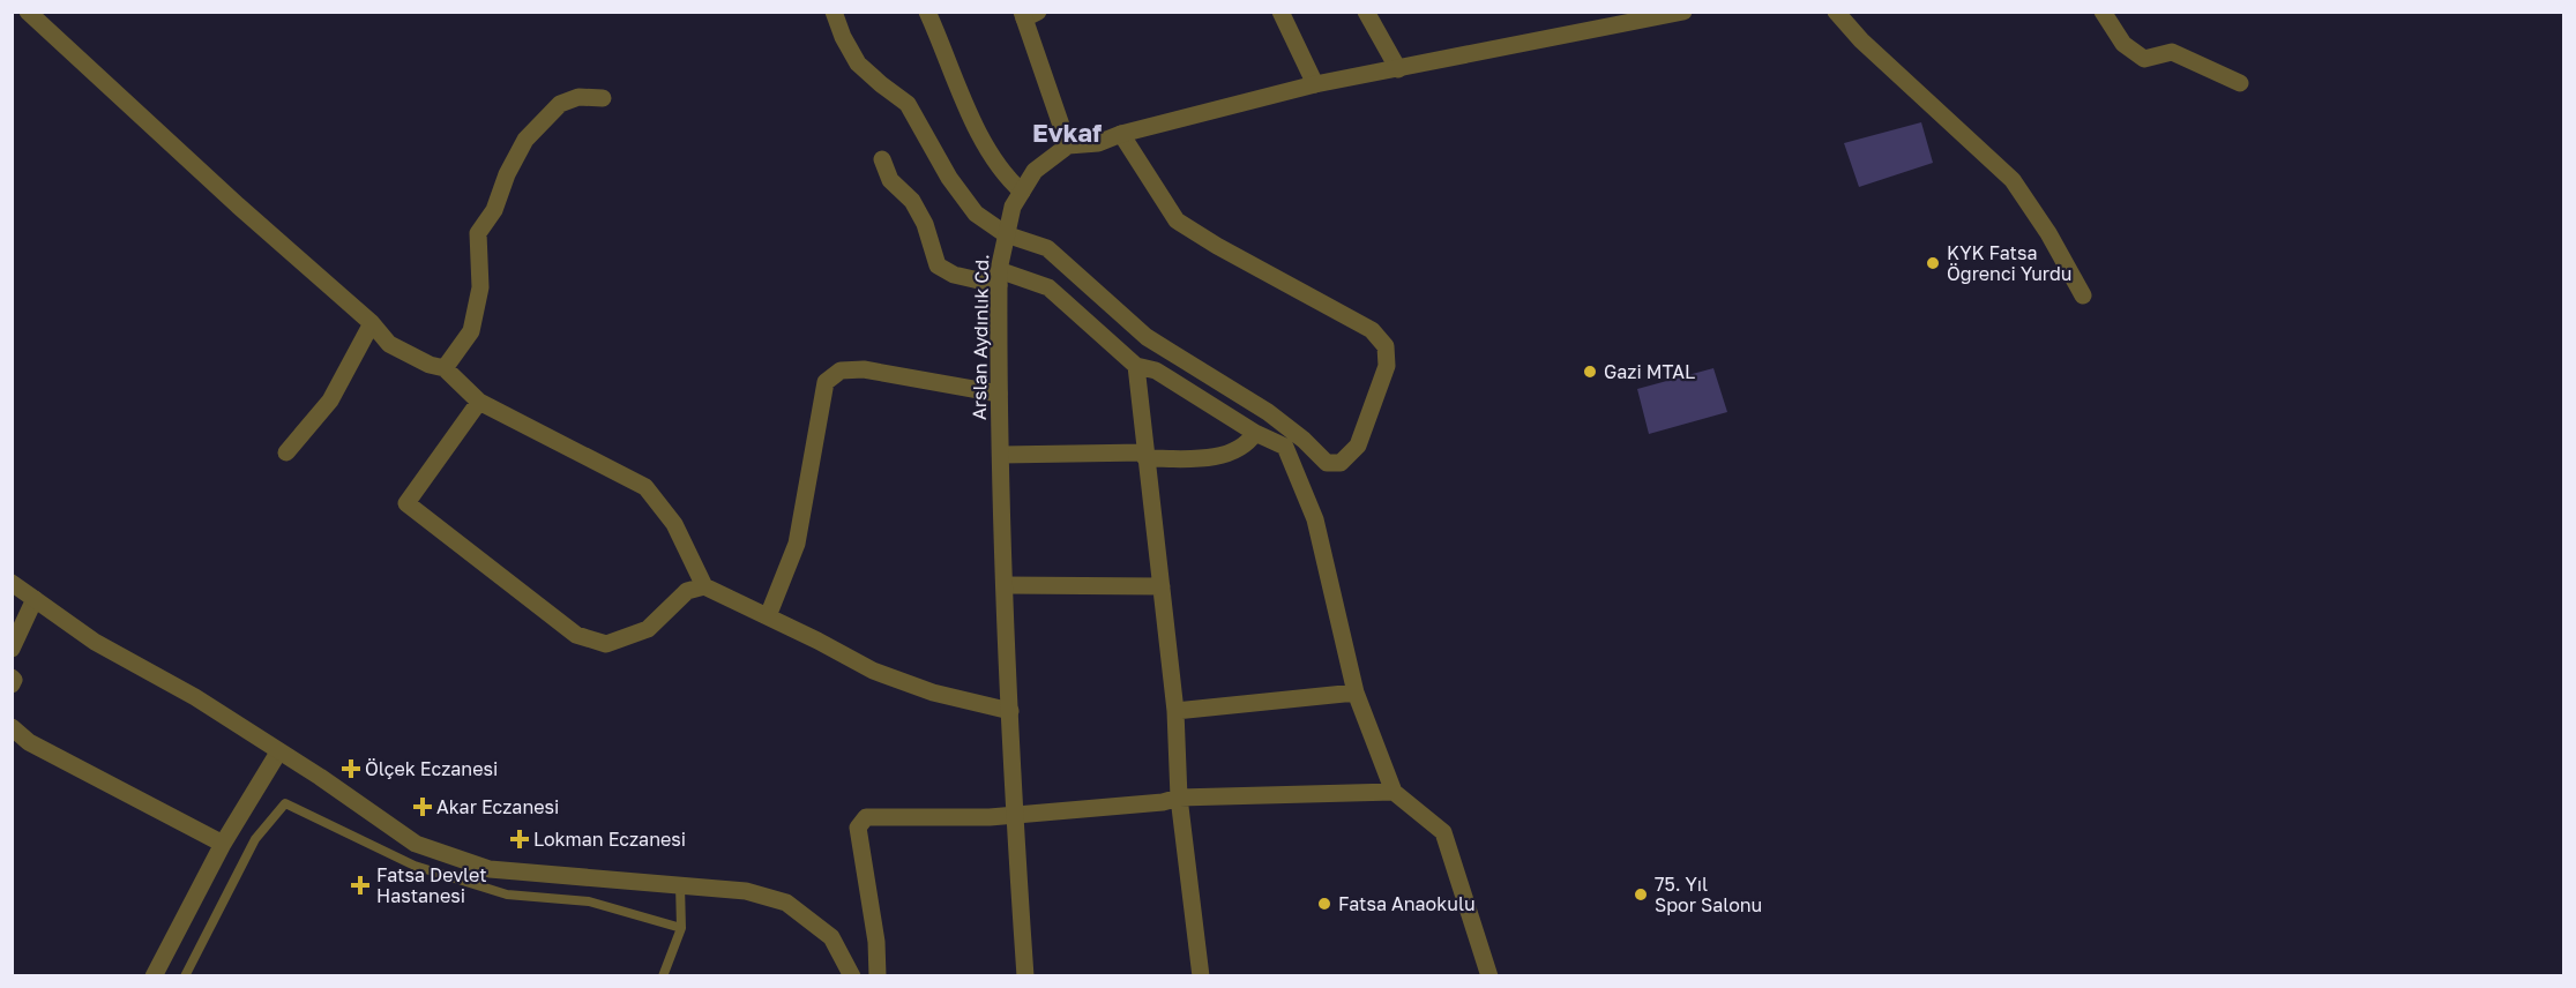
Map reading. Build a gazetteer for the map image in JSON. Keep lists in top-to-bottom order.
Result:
{
  "streets": {
    "street": ["Arslan Aydınlık Cd."]
  },
  "districts": ["Evkaf"],
  "places": {
    "other": [
      "KYK Fatsa Öğrenci Yurdu",
      "Gazi MTAL",
      "75. Yıl Spor Salonu",
      "Fatsa Anaokulu"
    ],
    "health": [
      "Ölçek Eczanesi",
      "Akar Eczanesi",
      "Lokman Eczanesi",
      "Fatsa Devlet Hastanesi"
    ]
  }
}
